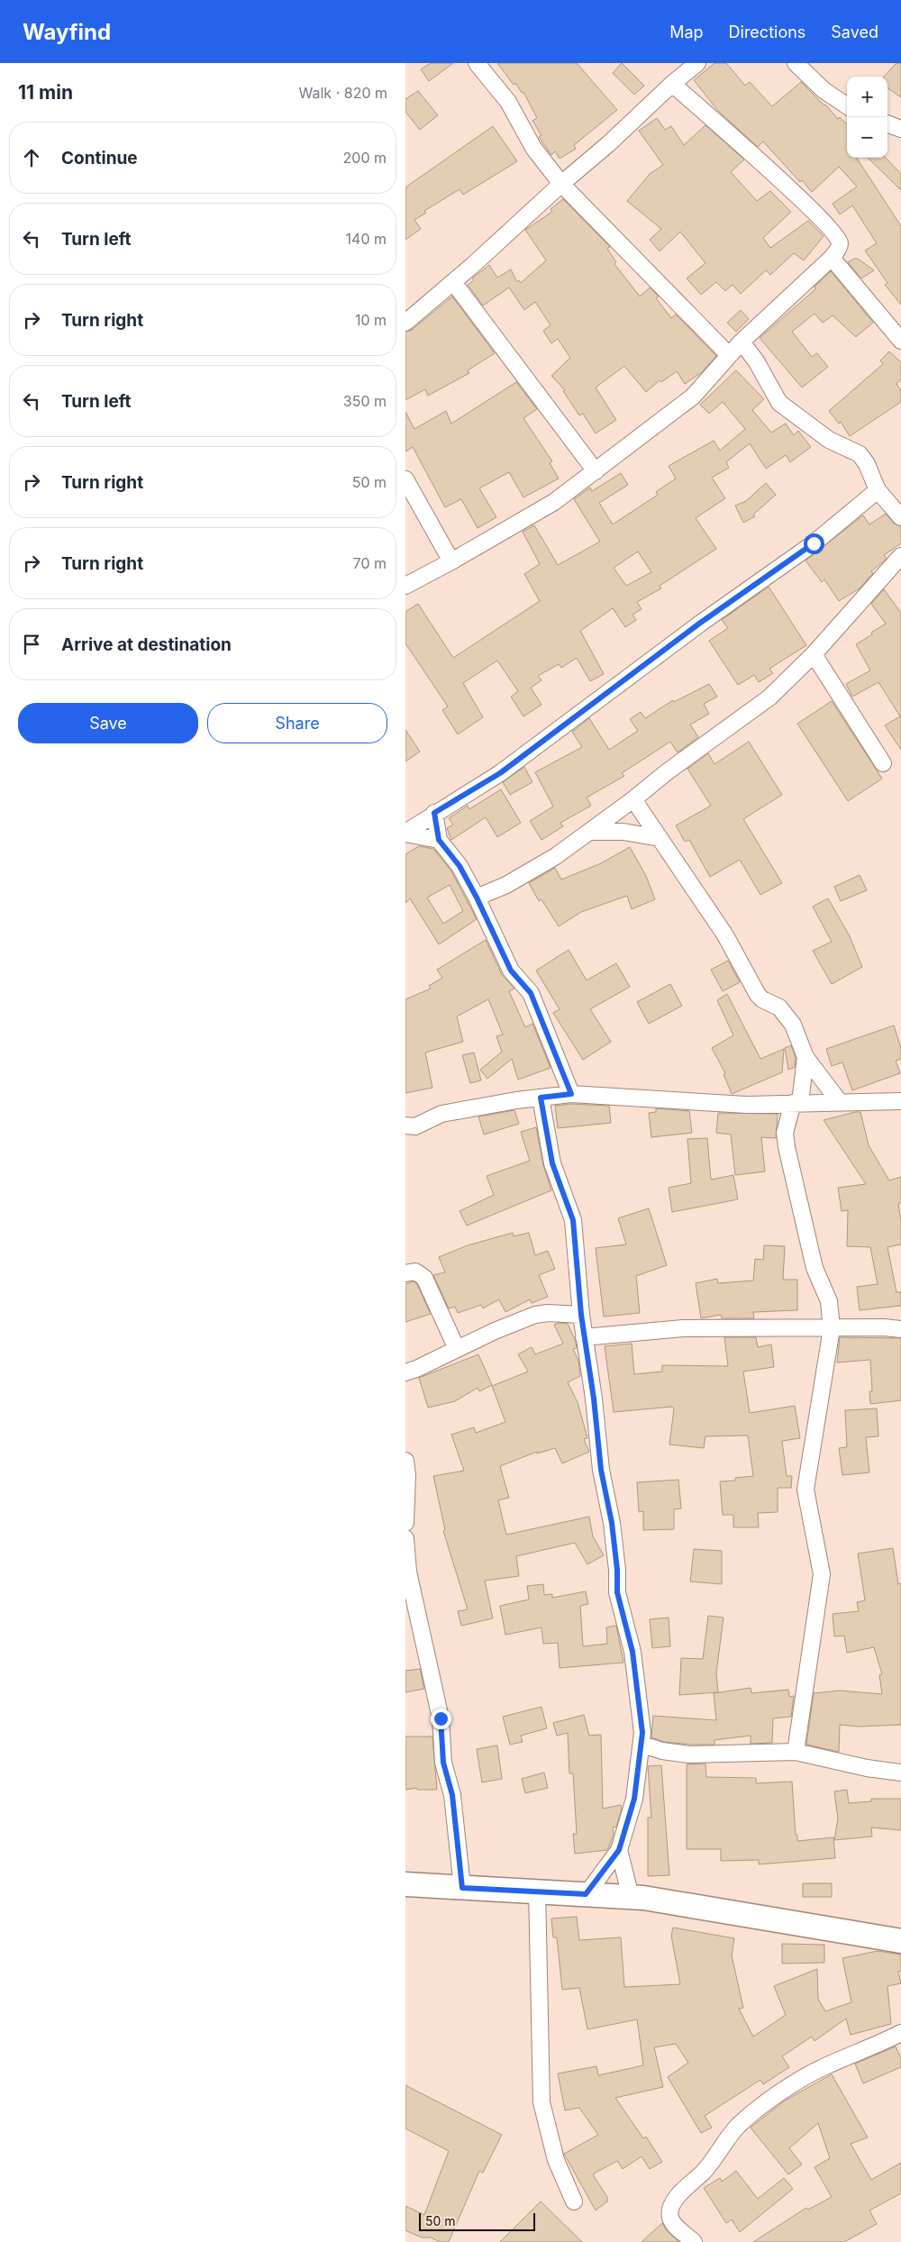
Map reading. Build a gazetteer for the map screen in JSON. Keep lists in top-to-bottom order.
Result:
{
  "scale_bar": "50 m",
  "page": {
    "header": "Wayfind",
    "nav": ["Map", "Directions", "Saved"],
    "heading": ["11 min", "Walk · 820 m"],
    "map_buttons": ["+", "−"],
    "list": [
      ["Continue", "200 m"],
      ["Turn left", "140 m"],
      ["Turn right", "10 m"],
      ["Turn left", "350 m"],
      ["Turn right", "50 m"],
      ["Turn right", "70 m"],
      "Arrive at destination"
    ],
    "buttons": ["Save", "Share"],
    "scale": "50 m"
  }
}
